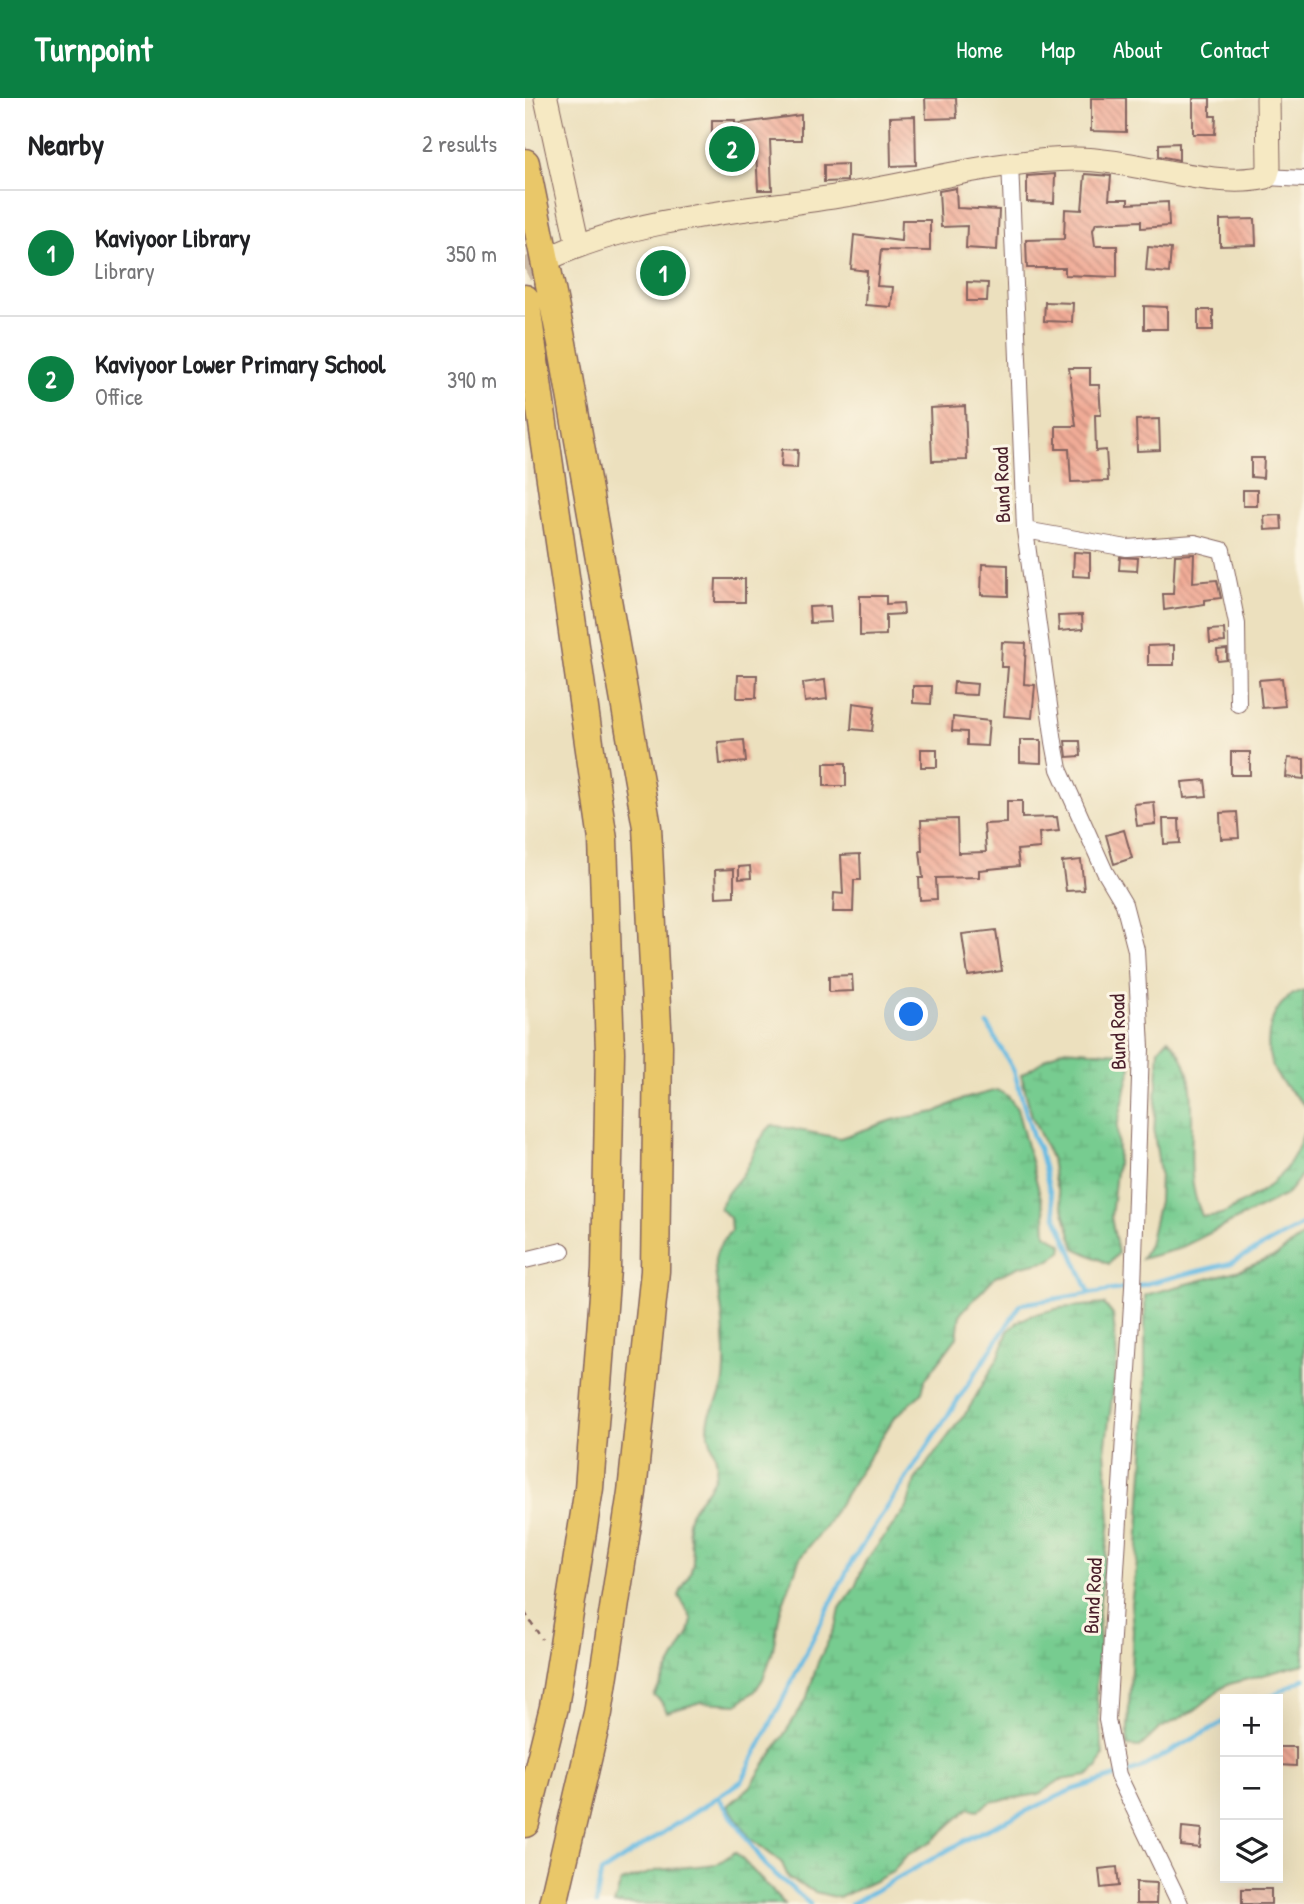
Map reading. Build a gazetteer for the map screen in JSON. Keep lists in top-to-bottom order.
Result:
{
  "streets": {
    "street": ["Bund Road"]
  },
  "page": {
    "header": "Turnpoint",
    "nav": [
      "Home",
      "Map",
      "About",
      "Contact"
    ],
    "heading": ["Nearby", "2 results"],
    "pins": ["2", "1"],
    "list": [
      {
        "mark": "1",
        "name": "Kaviyoor Library",
        "note": "Library",
        "value": "350 m"
      },
      {
        "mark": "2",
        "name": "Kaviyoor Lower Primary School",
        "note": "Office",
        "value": "390 m"
      }
    ],
    "map_buttons": ["+", "−"]
  }
}
